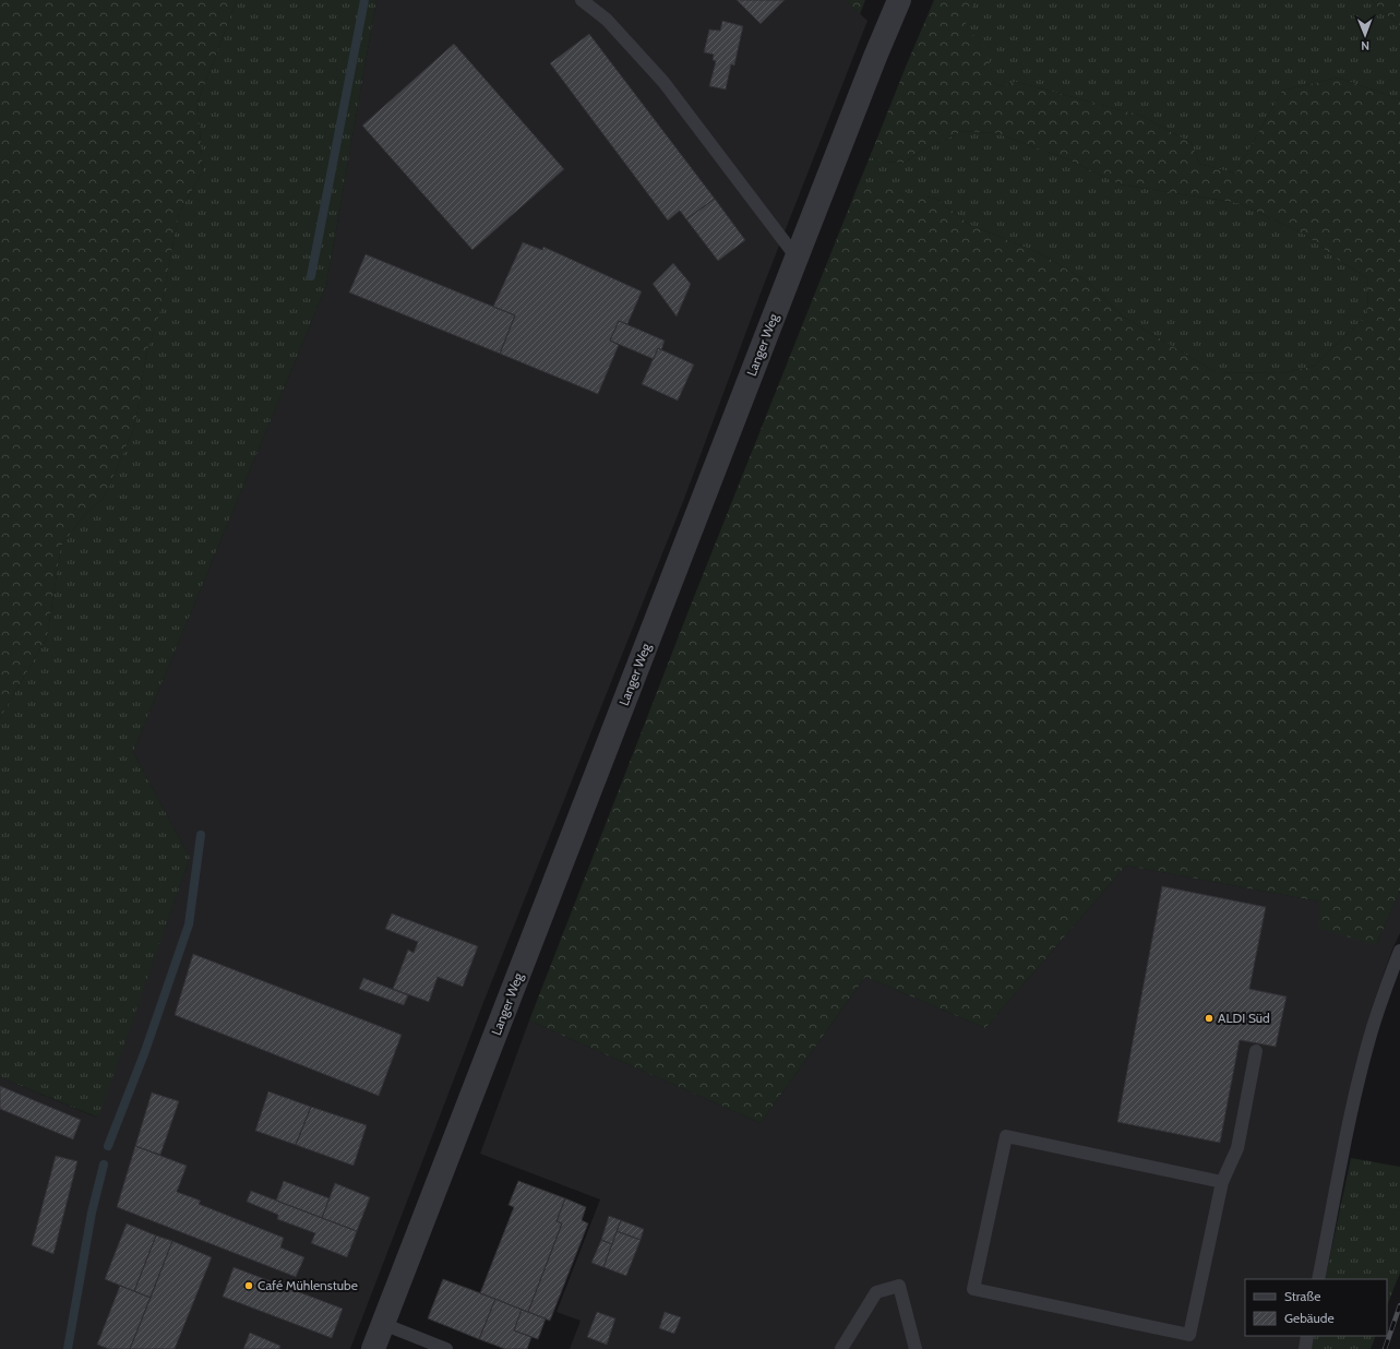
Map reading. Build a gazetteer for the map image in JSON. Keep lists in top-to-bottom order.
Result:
{
  "streets": {
    "street": ["Langer Weg"]
  },
  "places": ["ALDI Süd", "Café Mühlenstube"],
  "legend": ["Straße", "Gebäude"],
  "north": "bottom"
}
